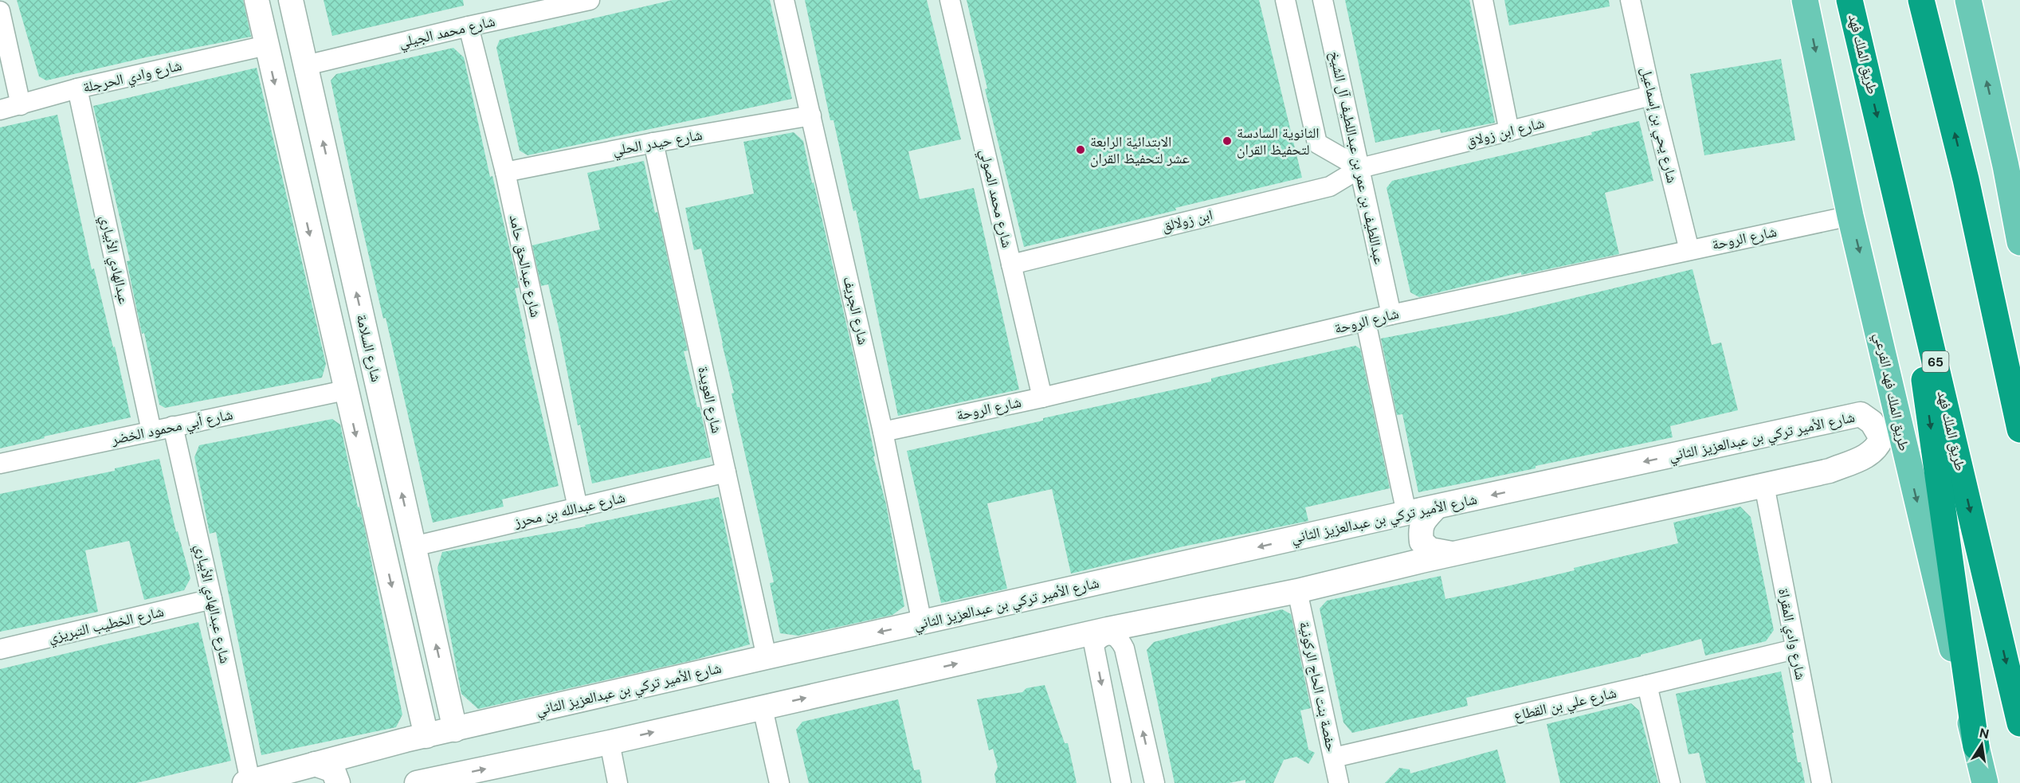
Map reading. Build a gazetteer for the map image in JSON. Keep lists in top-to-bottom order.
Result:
{
  "streets": {
    "highway": ["طريق الملك فهد", "65"],
    "main road": ["طريق الملك فهد الفرعي"],
    "street": [
      "شارع محمد الجيلي",
      "شارع وادي الحرجلة",
      "شارع يحي بن إسماعيل",
      "شارع ابن زولاق",
      "شارع حيدر الحلي",
      "عبداللطيف بن عمر بن عبداللطيف آل الشيخ",
      "شارع محمد الصولي",
      "ابن زولالق",
      "شارع الروحة",
      "عبدالهادي الأبياري",
      "شارع عبدالحق حامد",
      "شارع الجريف",
      "شارع السلامة",
      "شارع العويدة",
      "شارع أبي محمود الخضر",
      "شارع الأمير تركي بن عبدالعزيز الثاني",
      "شارع عبدالله بن محرز",
      "شارع عبدالهادي الأبياري",
      "شارع الخطيب التبريزي",
      "شارع وادي المقراة",
      "حفصة بنت الحاج الركونية",
      "شارع علي بن القطاع"
    ]
  },
  "crossings": [
    ["شارع محمد الجيلي", "شارع عبدالحق حامد"],
    ["شارع محمد الجيلي", "شارع السلامة"],
    ["شارع وادي الحرجلة", "عبدالهادي الأبياري"],
    ["شارع يحي بن إسماعيل", "شارع ابن زولاق"],
    ["شارع يحي بن إسماعيل", "شارع الروحة"],
    ["شارع ابن زولاق", "عبداللطيف بن عمر بن عبداللطيف آل الشيخ"],
    ["شارع ابن زولاق", "ابن زولالق"],
    ["شارع حيدر الحلي", "شارع عبدالحق حامد"],
    ["شارع حيدر الحلي", "شارع الجريف"],
    ["شارع حيدر الحلي", "شارع العويدة"],
    ["عبداللطيف بن عمر بن عبداللطيف آل الشيخ", "ابن زولالق"],
    ["عبداللطيف بن عمر بن عبداللطيف آل الشيخ", "شارع الروحة"],
    ["شارع محمد الصولي", "ابن زولالق"],
    ["شارع محمد الصولي", "شارع الروحة"],
    ["شارع الروحة", "شارع الجريف"],
    ["شارع الروحة", "طريق الملك فهد الفرعي"],
    ["عبدالهادي الأبياري", "شارع أبي محمود الخضر"],
    ["شارع عبدالحق حامد", "شارع عبدالله بن محرز"],
    ["شارع الجريف", "شارع الأمير تركي بن عبدالعزيز الثاني"],
    ["شارع السلامة", "شارع الأمير تركي بن عبدالعزيز الثاني"],
    ["شارع السلامة", "شارع عبدالله بن محرز"],
    ["شارع العويدة", "شارع الأمير تركي بن عبدالعزيز الثاني"],
    ["شارع العويدة", "شارع عبدالله بن محرز"],
    ["شارع أبي محمود الخضر", "شارع عبدالهادي الأبياري"],
    ["شارع الأمير تركي بن عبدالعزيز الثاني", "شارع عبدالهادي الأبياري"],
    ["شارع الأمير تركي بن عبدالعزيز الثاني", "شارع وادي المقراة"],
    ["شارع الأمير تركي بن عبدالعزيز الثاني", "حفصة بنت الحاج الركونية"],
    ["شارع عبدالهادي الأبياري", "شارع الخطيب التبريزي"],
    ["شارع وادي المقراة", "شارع علي بن القطاع"],
    ["حفصة بنت الحاج الركونية", "شارع علي بن القطاع"]
  ],
  "places": ["الثانوية السادسة لتحفيظ القران", "الابتدائية الرابعة عشر لتحفيظ القران"],
  "north": "top"
}
